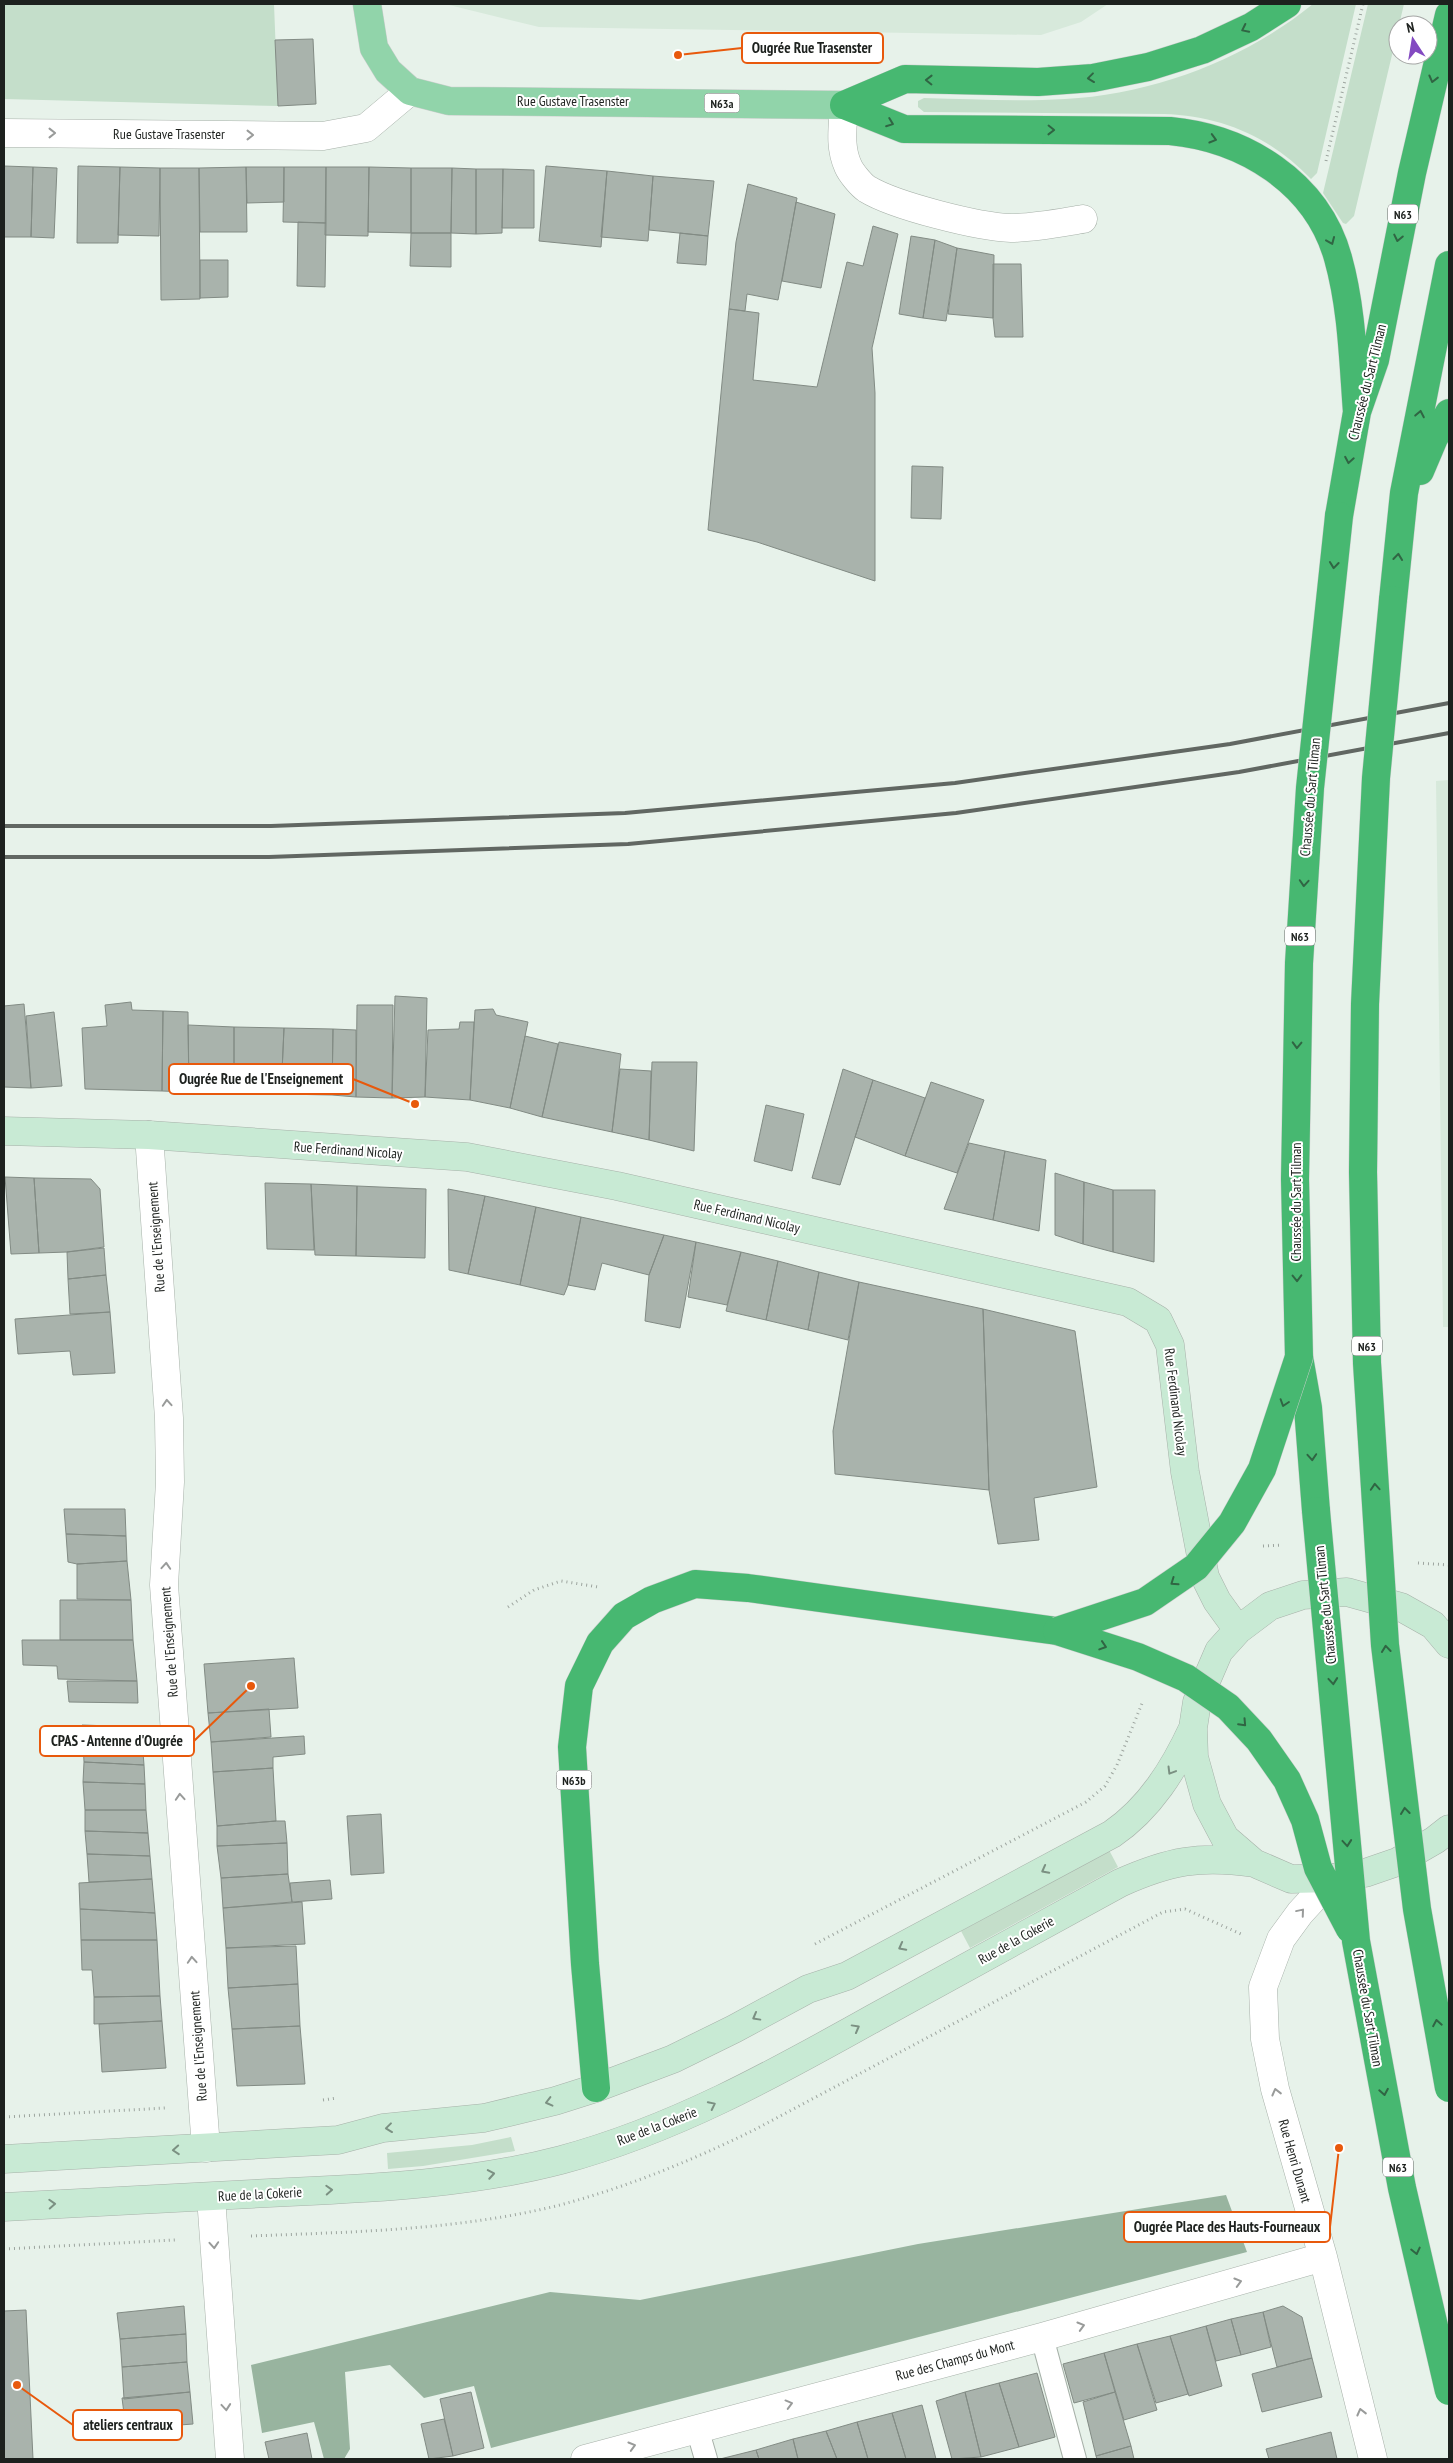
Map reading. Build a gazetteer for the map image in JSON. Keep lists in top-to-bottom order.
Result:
{
  "streets": {
    "highway": ["N63", "Chaussée du Sart Tilman", "N63b"],
    "main road": [
      "Rue Gustave Trasenster",
      "N63a",
      "Rue Ferdinand Nicolay",
      "Rue de la Cokerie"
    ],
    "street": ["Rue de l'Enseignement", "Rue Henri Dunant", "Rue des Champs du Mont"]
  },
  "crossings": [
    ["Rue Gustave Trasenster", "N63a"],
    ["Rue Ferdinand Nicolay", "Rue de l'Enseignement"],
    ["Rue Henri Dunant", "Rue des Champs du Mont"]
  ],
  "one_way": [
    "Rue Gustave Trasenster",
    "Rue de l'Enseignement",
    "Rue Henri Dunant",
    "Rue des Champs du Mont"
  ],
  "places": [
    "Ougrée Rue Trasenster",
    "Ougrée Rue de l'Enseignement",
    "CPAS - Antenne d'Ougrée",
    "Ougrée Place des Hauts-Fourneaux",
    "ateliers centraux"
  ],
  "north": "top"
}
